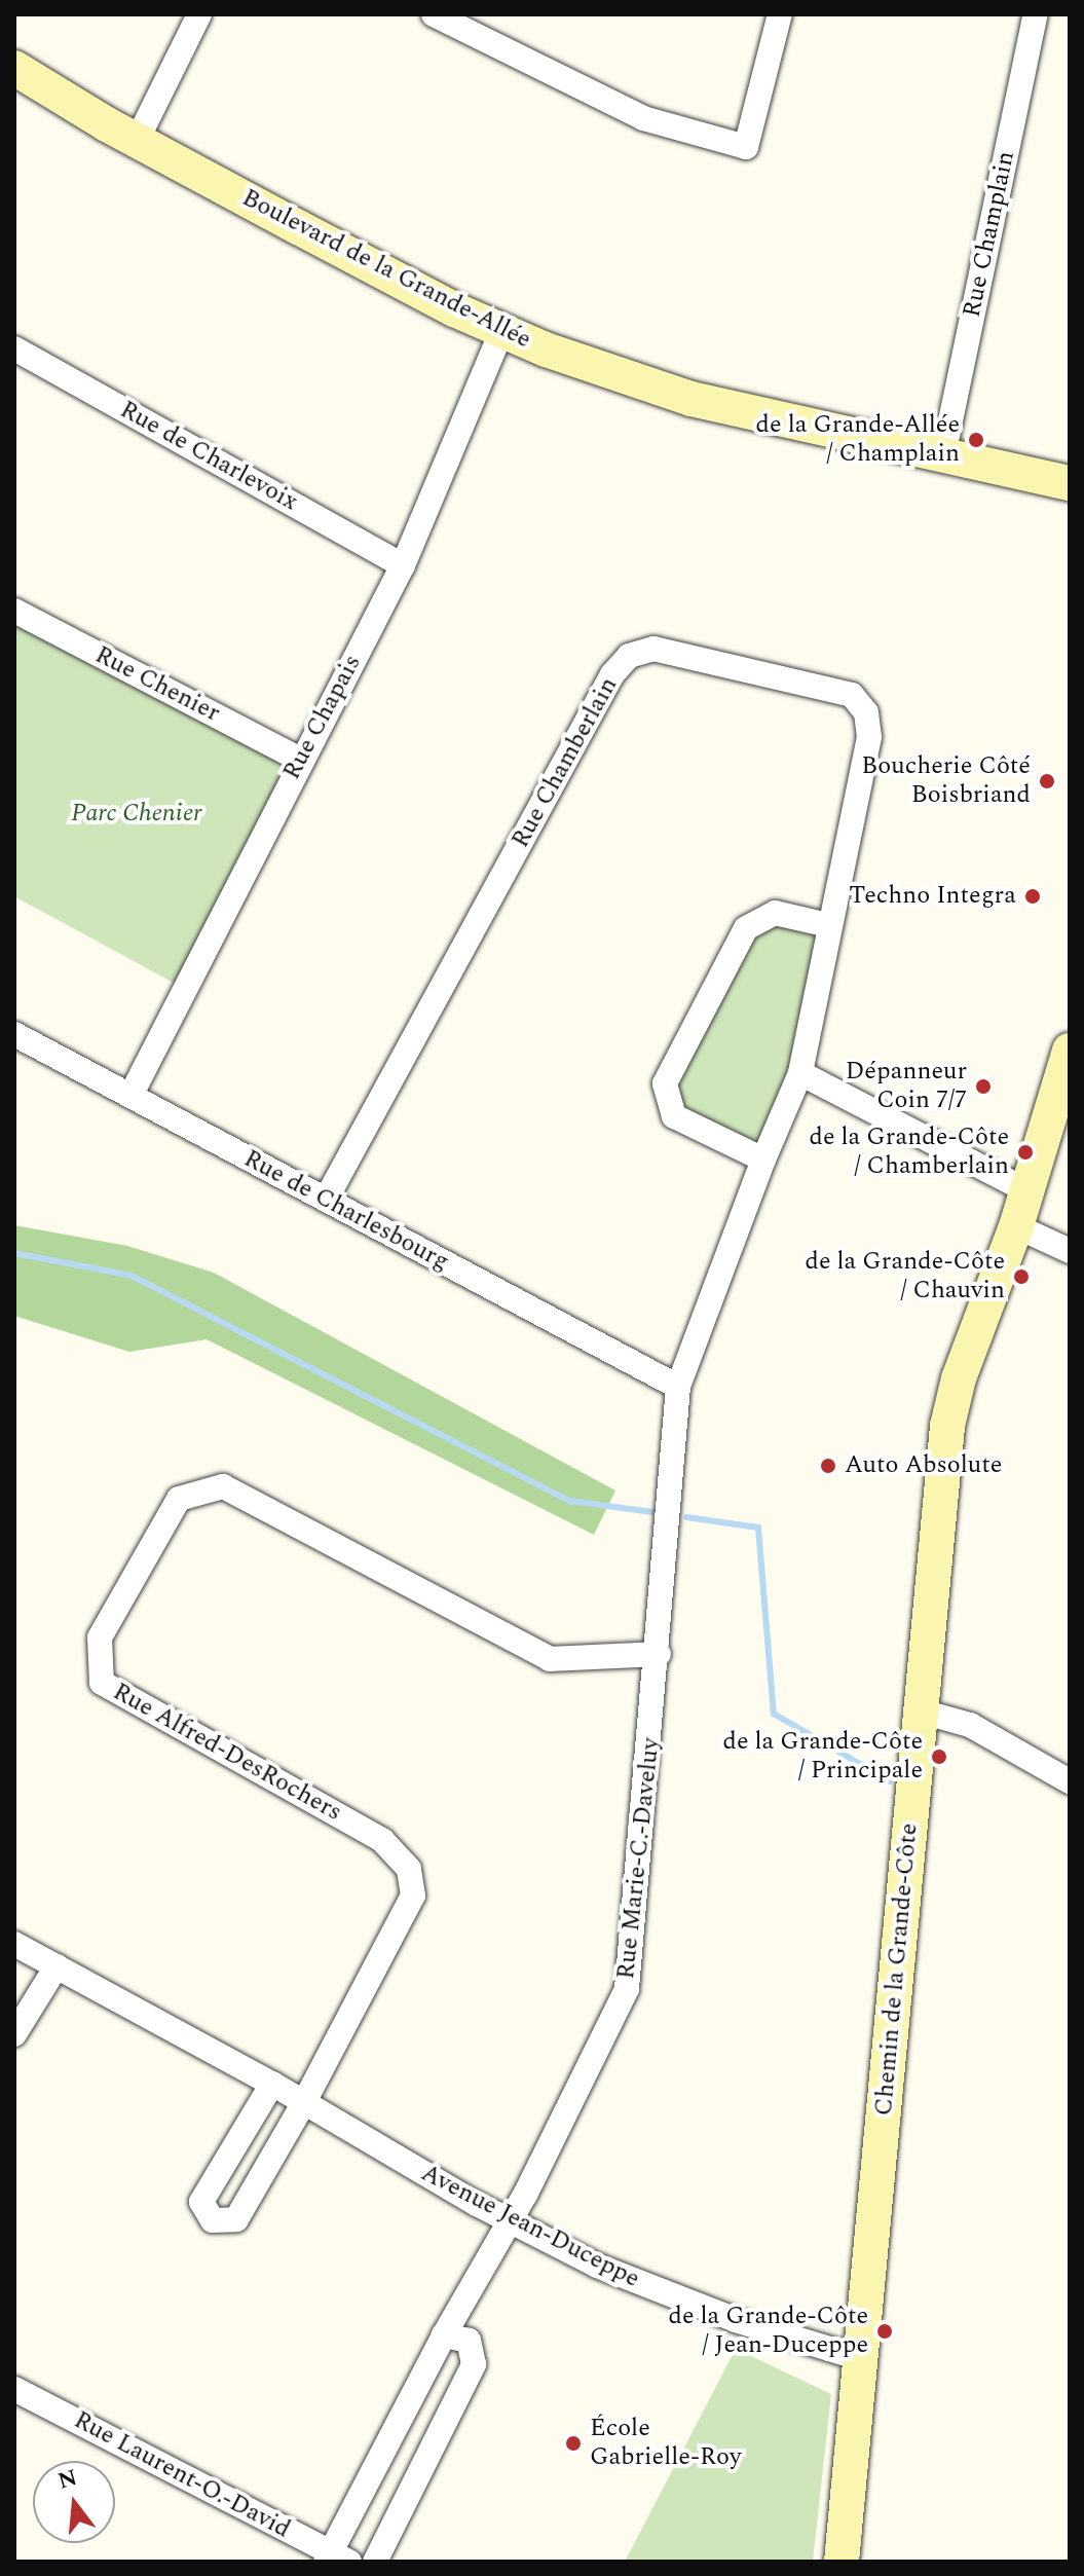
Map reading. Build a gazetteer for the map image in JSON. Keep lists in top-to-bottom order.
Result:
{
  "streets": {
    "main road": ["Boulevard de la Grande-Allée", "Chemin de la Grande-Côte"],
    "street": [
      "Rue Champlain",
      "Rue de Charlevoix",
      "Rue Chenier",
      "Rue Chapais",
      "Rue Chamberlain",
      "Rue de Charlesbourg",
      "Rue Alfred-DesRochers",
      "Rue Marie-C.-Daveluy",
      "Avenue Jean-Duceppe",
      "Rue Laurent-O.-David"
    ]
  },
  "crossings": [
    ["Rue Champlain", "Boulevard de la Grande-Allée"],
    ["Boulevard de la Grande-Allée", "Rue Chapais"],
    ["Rue de Charlevoix", "Rue Chapais"],
    ["Rue Chenier", "Rue Chapais"],
    ["Rue Chapais", "Rue de Charlesbourg"],
    ["Rue Chamberlain", "Rue de Charlesbourg"],
    ["Rue Chamberlain", "Rue Marie-C.-Daveluy"],
    ["Rue de Charlesbourg", "Rue Marie-C.-Daveluy"],
    ["Rue Alfred-DesRochers", "Rue Marie-C.-Daveluy"],
    ["Rue Alfred-DesRochers", "Avenue Jean-Duceppe"],
    ["Rue Marie-C.-Daveluy", "Avenue Jean-Duceppe"],
    ["Rue Marie-C.-Daveluy", "Rue Laurent-O.-David"],
    ["Chemin de la Grande-Côte", "Avenue Jean-Duceppe"]
  ],
  "parks": ["Parc Chenier"],
  "places": [
    "de la Grande-Allée / Champlain",
    "Boucherie Côté Boisbriand",
    "Techno Integra",
    "Dépanneur Coin 7/7",
    "de la Grande-Côte / Chamberlain",
    "de la Grande-Côte / Chauvin",
    "Auto Absolute",
    "de la Grande-Côte / Principale",
    "de la Grande-Côte / Jean-Duceppe",
    "École Gabrielle-Roy"
  ],
  "north": "top"
}
